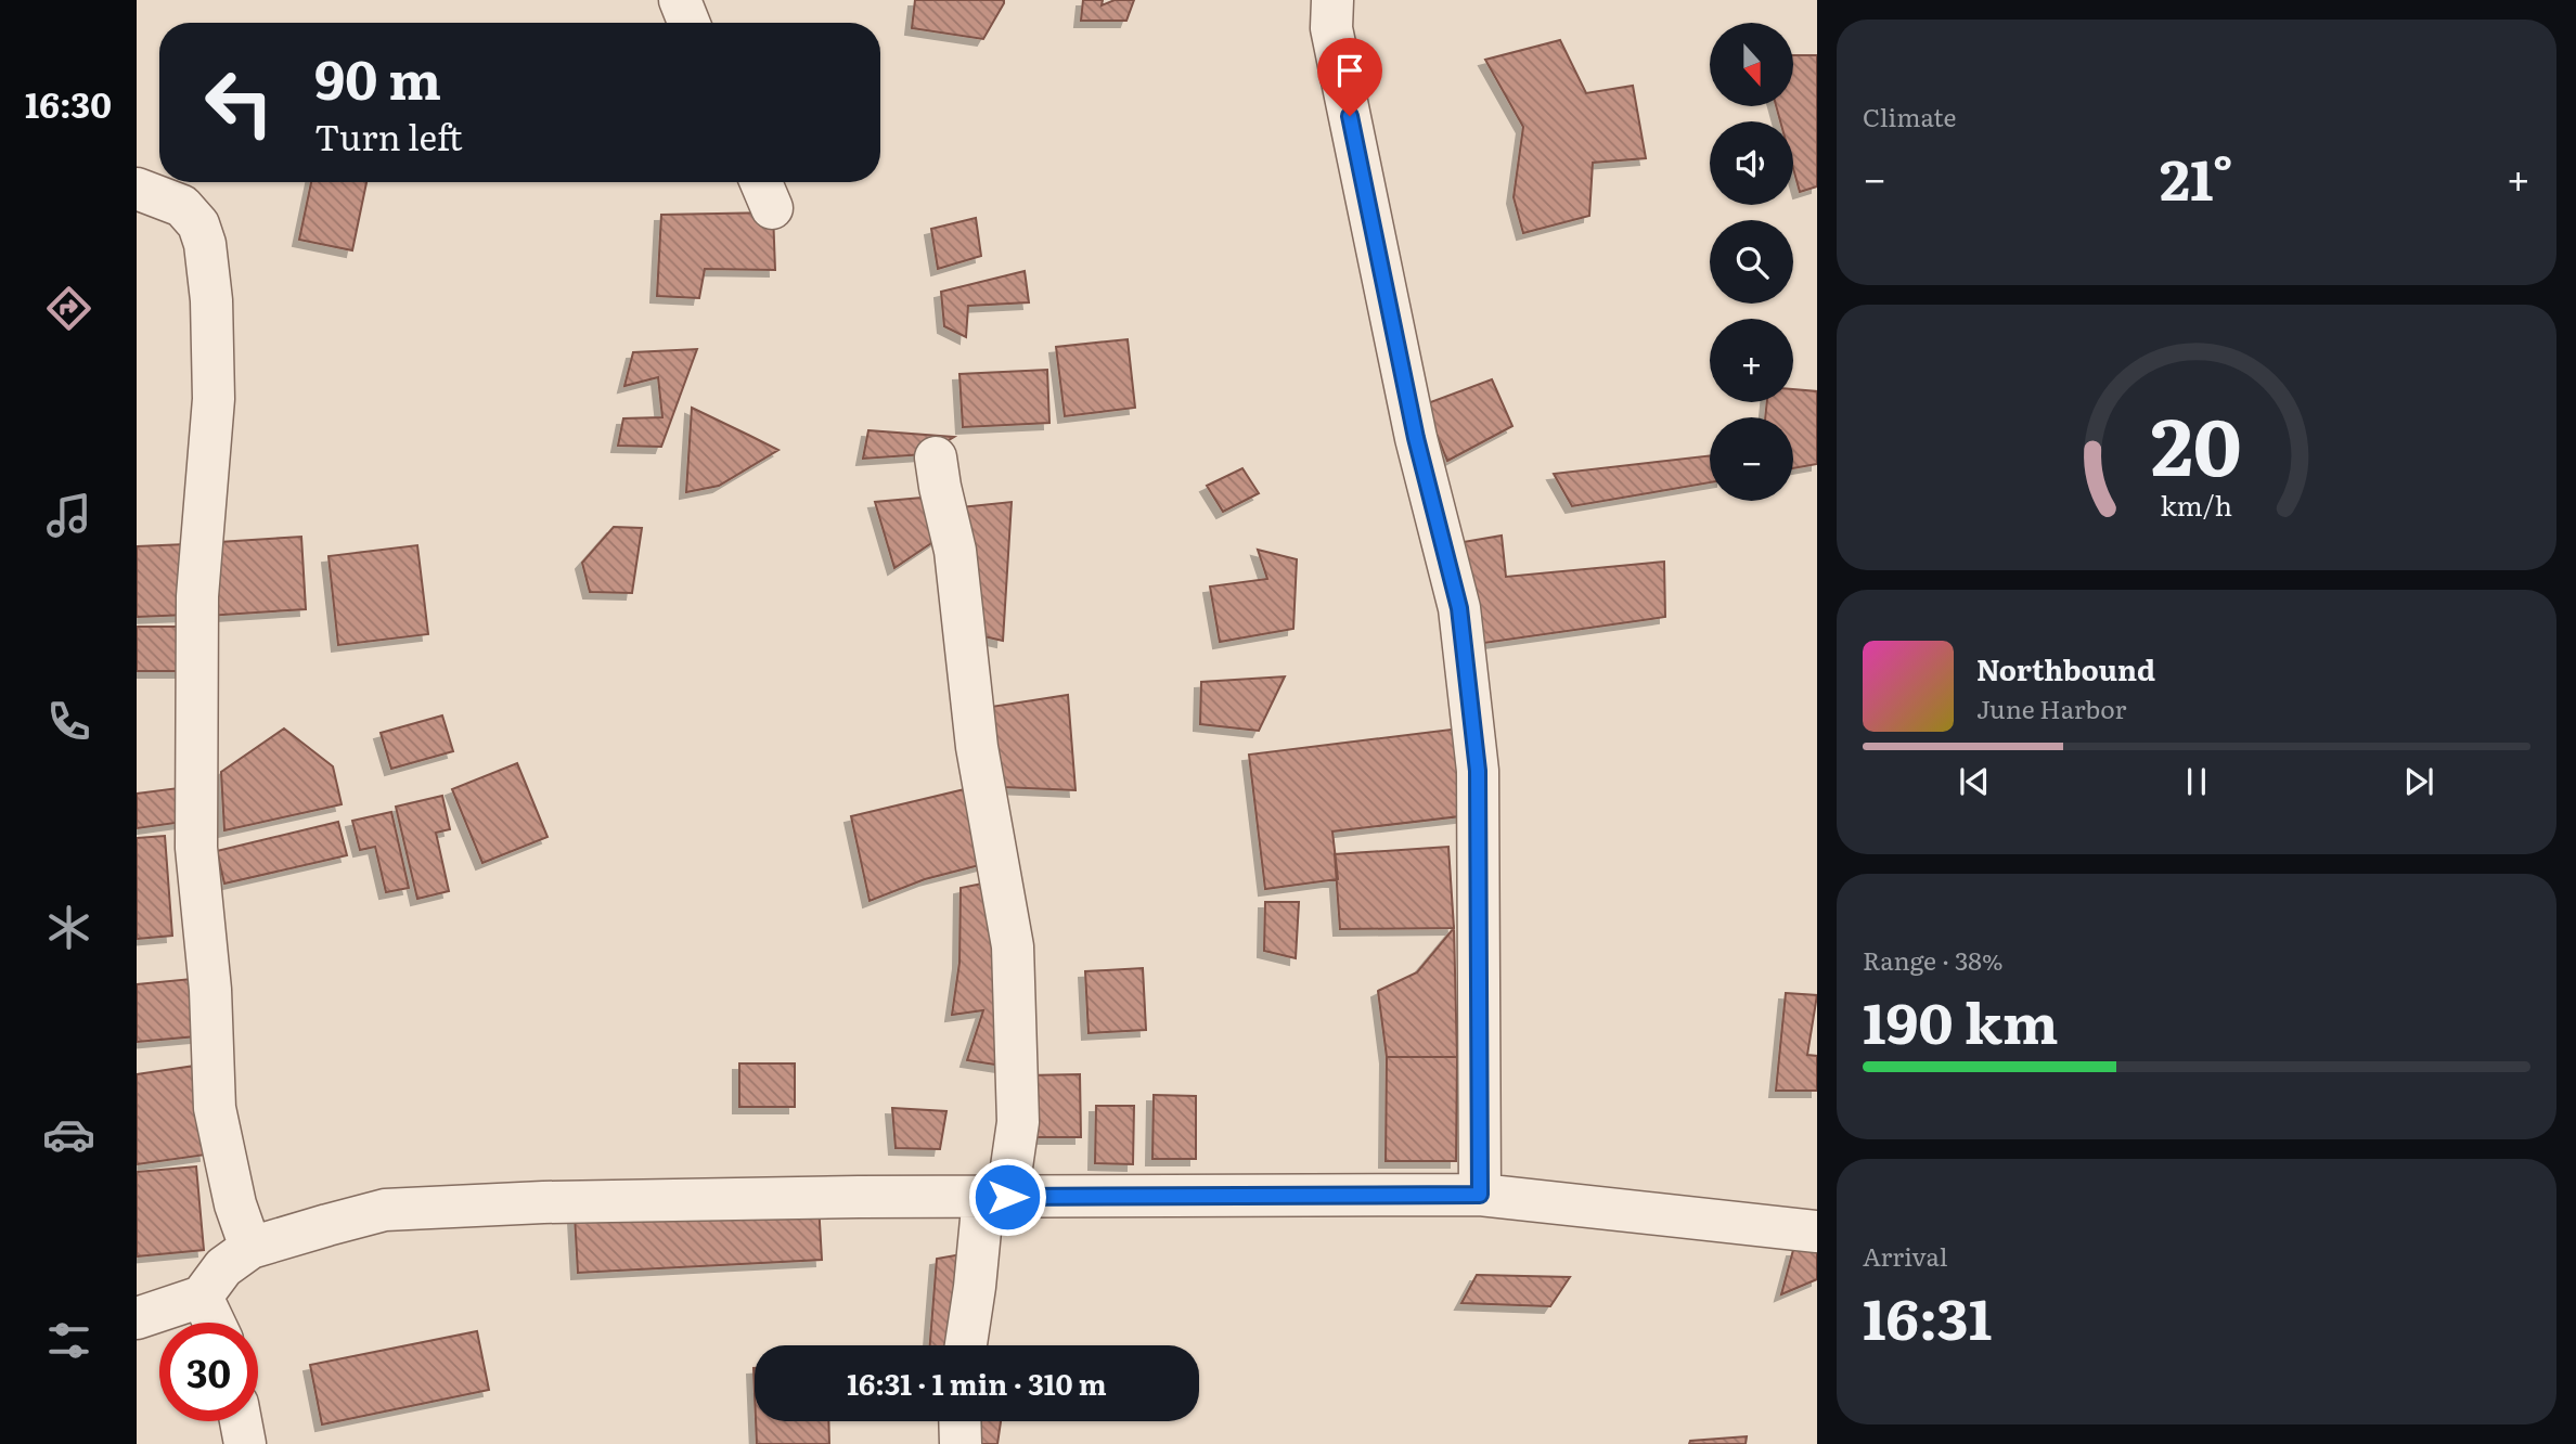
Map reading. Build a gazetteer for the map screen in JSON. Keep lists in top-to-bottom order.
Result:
{
  "north": "bottom",
  "page": {
    "tabs": "16:30",
    "tile": [
      "Climate",
      ["Range · 38%", "190 km"],
      ["Arrival", "16:31"]
    ],
    "map_buttons": ["+", "−"],
    "turn": ["90 m", "Turn left"],
    "heat": ["−", "21°", "+"],
    "song": ["Northbound", "June Harbor"],
    "limit": "30",
    "trip": "16:31 · 1 min · 310 m",
    "gauge": ["20", "km/h"]
  }
}
